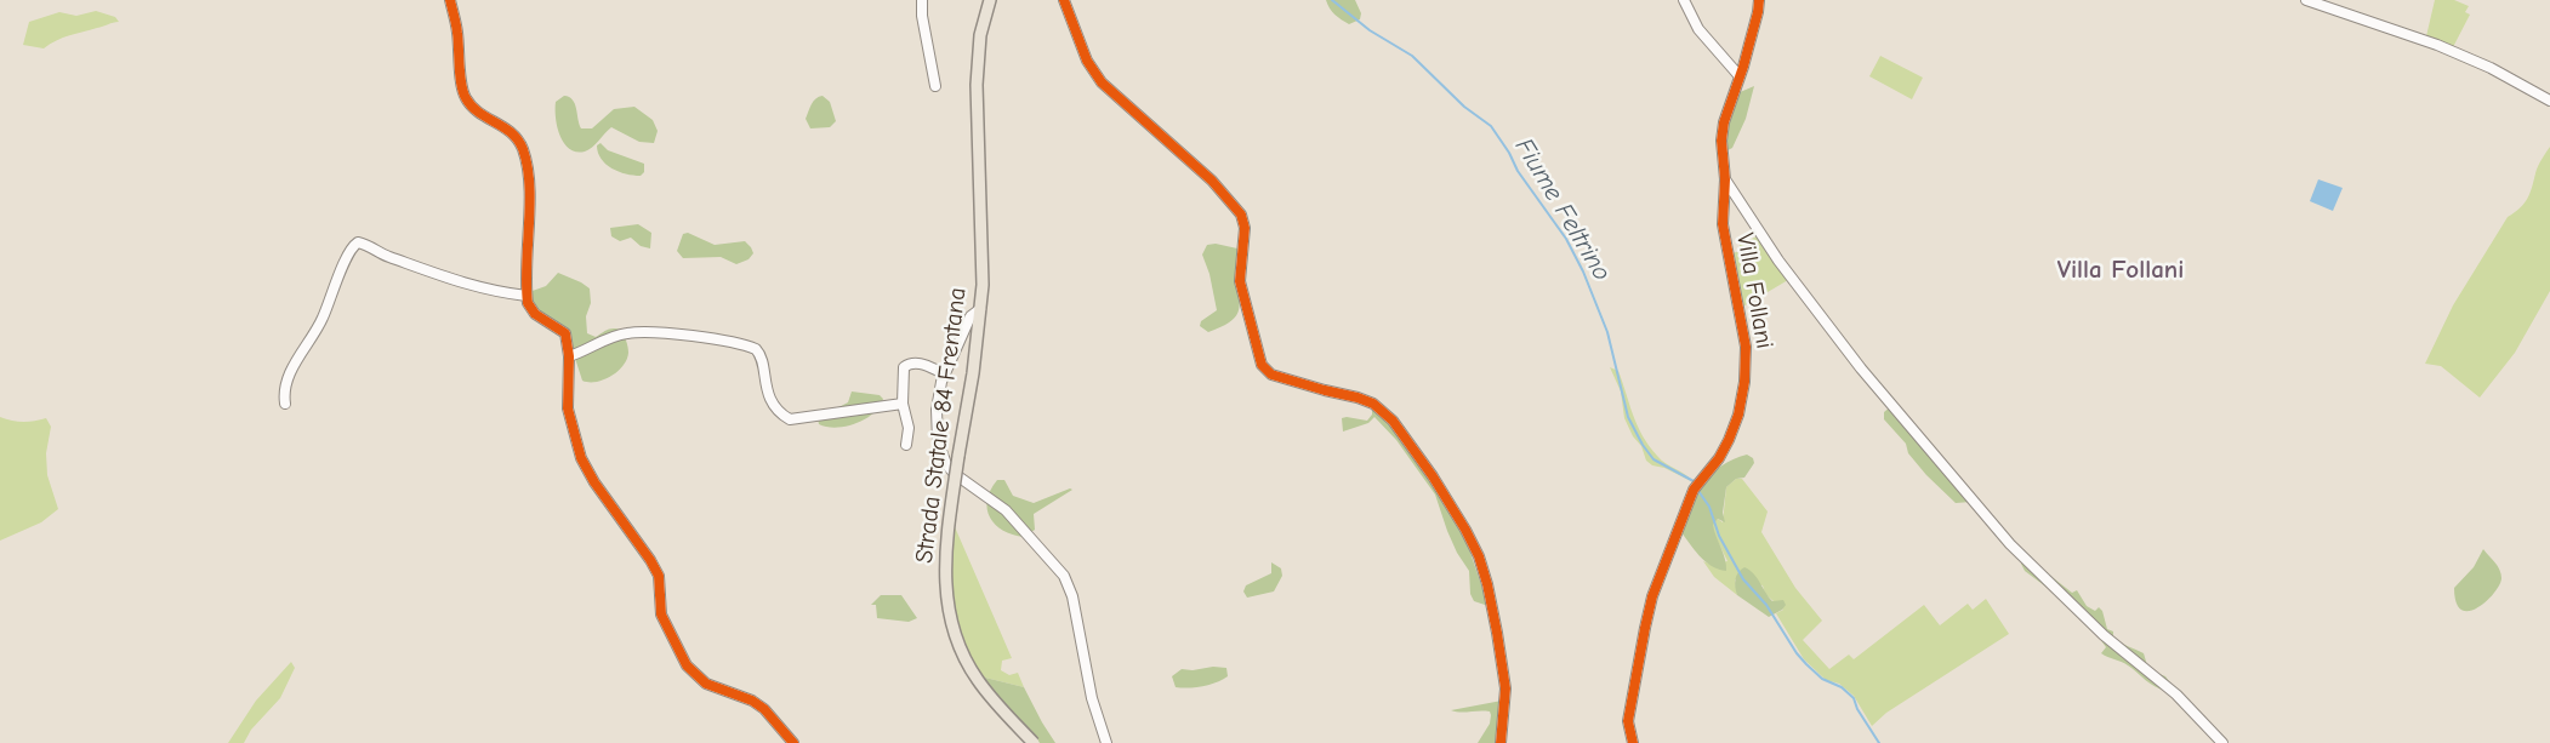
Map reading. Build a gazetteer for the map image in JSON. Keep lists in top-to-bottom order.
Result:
{
  "streets": {
    "main road": ["Strada Statale 84 Frentana"],
    "street": ["Villa Follani"]
  },
  "districts": ["Villa Follani"],
  "water": ["Fiume Feltrino"]
}
